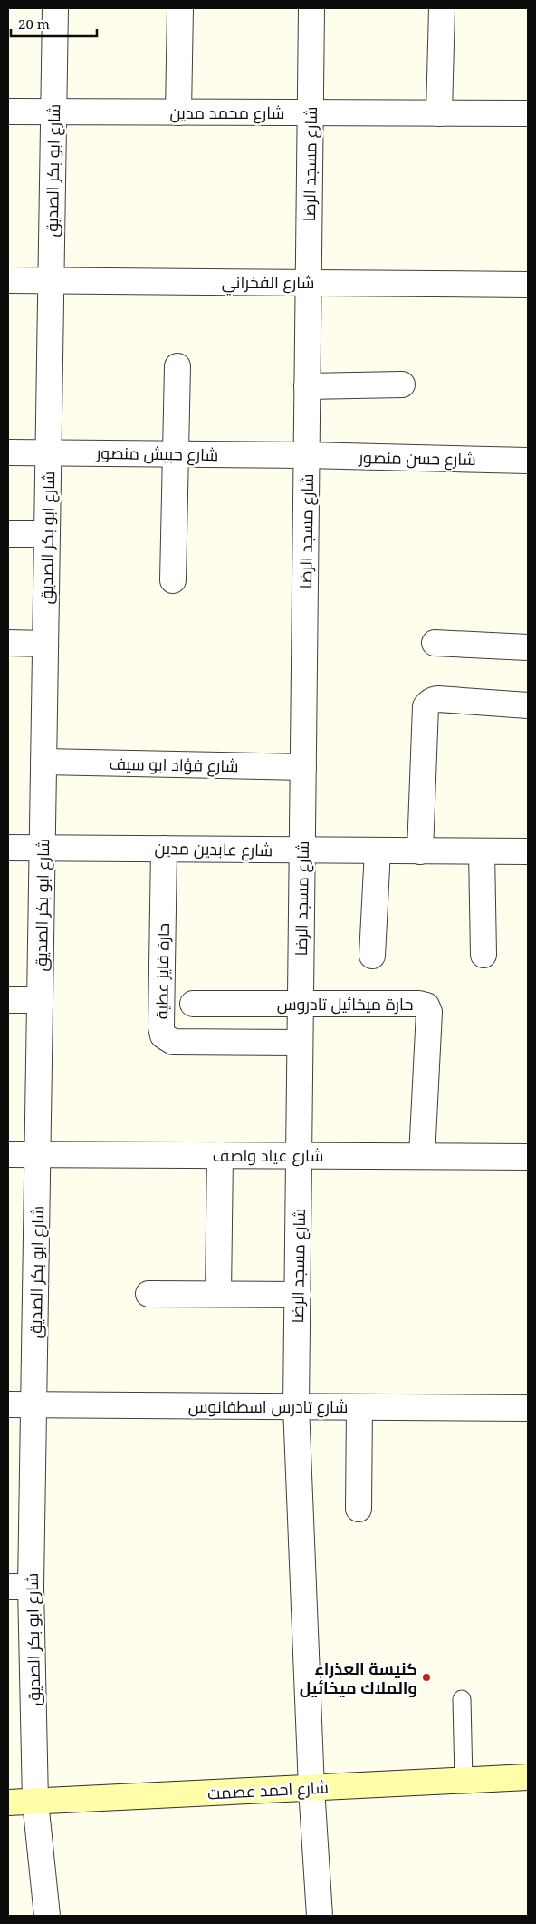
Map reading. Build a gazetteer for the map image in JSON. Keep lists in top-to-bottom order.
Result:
{
  "streets": {
    "main road": ["شارع احمد عصمت"],
    "street": [
      "شارع محمد مدين",
      "شارع مسجد الرضا",
      "شارع ابو بكر الصديق",
      "شارع الفخراني",
      "شارع حبيش منصور",
      "شارع حسن منصور",
      "شارع فؤاد ابو سيف",
      "شارع عابدين مدين",
      "حارة فايز عطية",
      "حارة ميخائيل تادروس",
      "شارع عياد واصف",
      "شارع تادرس اسطفانوس"
    ]
  },
  "crossings": [
    ["شارع محمد مدين", "شارع مسجد الرضا"],
    ["شارع محمد مدين", "شارع ابو بكر الصديق"],
    ["شارع مسجد الرضا", "شارع الفخراني"],
    ["شارع مسجد الرضا", "شارع حبيش منصور"],
    ["شارع مسجد الرضا", "شارع حسن منصور"],
    ["شارع مسجد الرضا", "شارع فؤاد ابو سيف"],
    ["شارع مسجد الرضا", "شارع عابدين مدين"],
    ["شارع مسجد الرضا", "حارة فايز عطية"],
    ["شارع مسجد الرضا", "حارة ميخائيل تادروس"],
    ["شارع مسجد الرضا", "شارع عياد واصف"],
    ["شارع مسجد الرضا", "شارع تادرس اسطفانوس"],
    ["شارع مسجد الرضا", "شارع احمد عصمت"],
    ["شارع ابو بكر الصديق", "شارع الفخراني"],
    ["شارع ابو بكر الصديق", "شارع حبيش منصور"],
    ["شارع ابو بكر الصديق", "شارع فؤاد ابو سيف"],
    ["شارع ابو بكر الصديق", "شارع عابدين مدين"],
    ["شارع ابو بكر الصديق", "شارع عياد واصف"],
    ["شارع ابو بكر الصديق", "شارع تادرس اسطفانوس"],
    ["شارع ابو بكر الصديق", "شارع احمد عصمت"],
    ["شارع حبيش منصور", "شارع حسن منصور"],
    ["شارع عابدين مدين", "حارة فايز عطية"],
    ["حارة ميخائيل تادروس", "شارع عياد واصف"]
  ],
  "places": ["كنيسة العذراء والملاك ميخائيل"],
  "scale_bar": "20 m"
}
